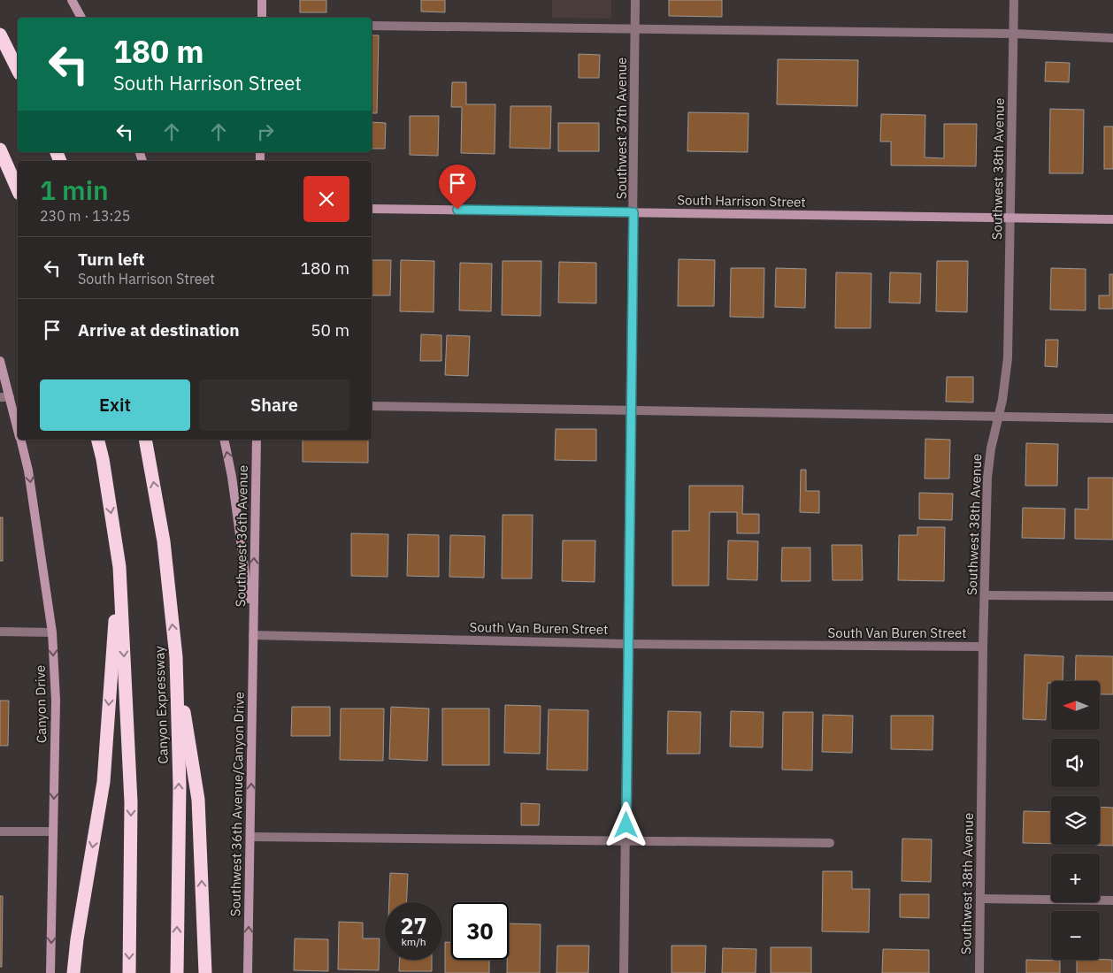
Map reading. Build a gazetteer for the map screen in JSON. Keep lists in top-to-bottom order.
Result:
{
  "streets": {
    "highway": ["Canyon Expressway"],
    "main road": [
      "South Harrison Street",
      "Southwest 36th Avenue",
      "Canyon Drive",
      "Southwest 36th Avenue/Canyon Drive"
    ],
    "street": ["Southwest 37th Avenue", "Southwest 38th Avenue", "South Van Buren Street"]
  },
  "crossings": [
    ["Southwest 37th Avenue", "South Harrison Street"],
    ["Southwest 37th Avenue", "South Van Buren Street"],
    ["Southwest 38th Avenue", "South Harrison Street"],
    ["Southwest 38th Avenue", "South Van Buren Street"],
    ["Southwest 36th Avenue", "South Van Buren Street"],
    ["Southwest 36th Avenue", "Southwest 36th Avenue/Canyon Drive"],
    ["South Van Buren Street", "Southwest 36th Avenue/Canyon Drive"]
  ],
  "one_way": ["Canyon Drive", "Southwest 36th Avenue/Canyon Drive"],
  "north": "left",
  "page": {
    "turn": ["180 m", "South Harrison Street"],
    "heading": ["1 min", "230 m · 13:25"],
    "list": [
      {
        "name": "Turn left",
        "note": "South Harrison Street",
        "value": "180 m"
      },
      {
        "name": "Arrive at destination",
        "value": "50 m"
      }
    ],
    "buttons": ["Exit", "Share"],
    "map_buttons": ["+", "−"],
    "speed": "27 km/h",
    "limit": "30"
  }
}
